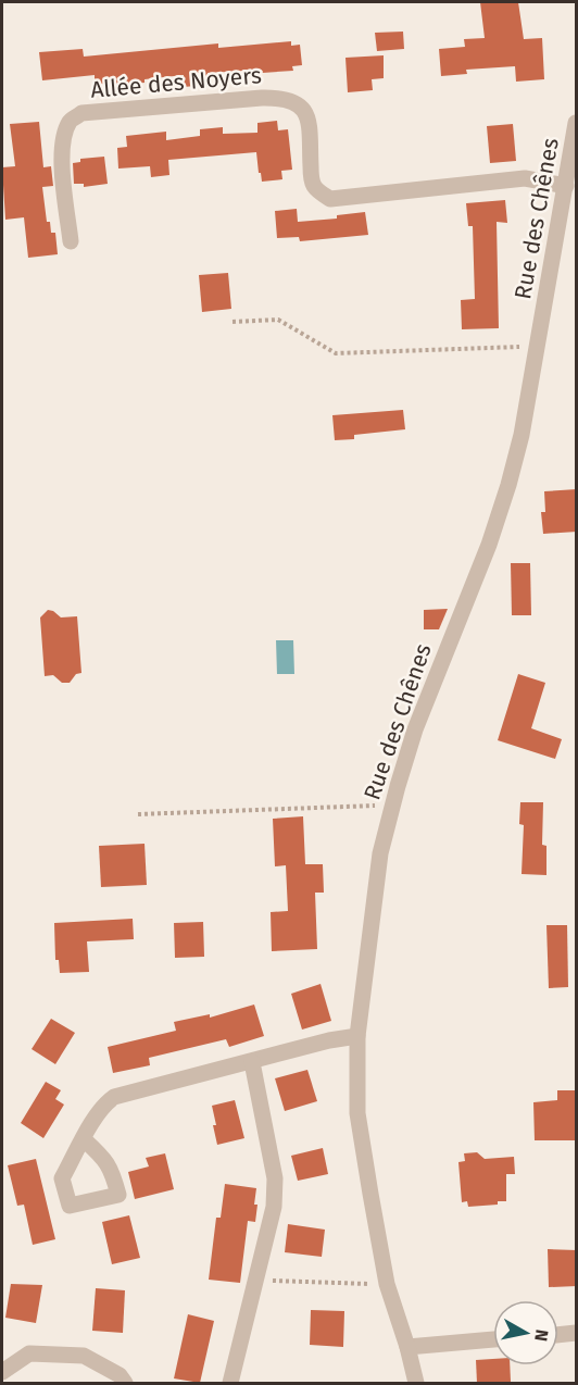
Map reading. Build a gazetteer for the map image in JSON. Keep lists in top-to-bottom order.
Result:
{
  "streets": {
    "street": ["Allée des Noyers", "Rue des Chênes"]
  },
  "crossings": [
    ["Allée des Noyers", "Rue des Chênes"]
  ],
  "north": "right"
}
